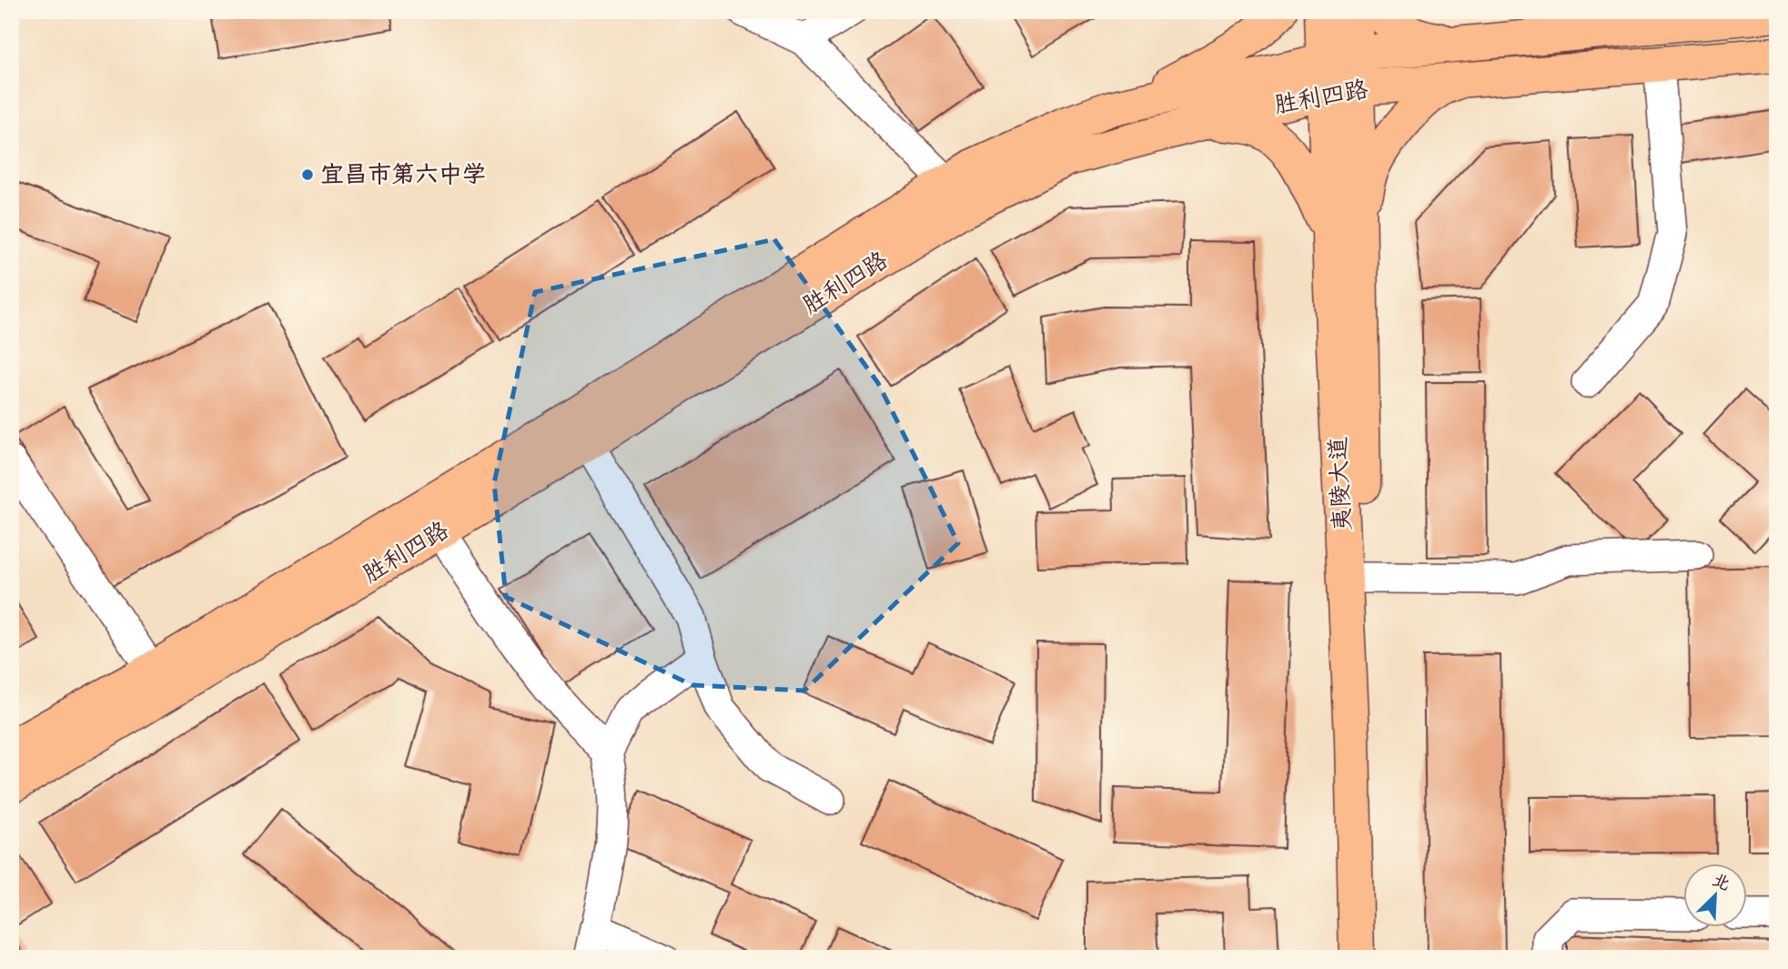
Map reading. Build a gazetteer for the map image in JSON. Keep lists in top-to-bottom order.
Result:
{
  "streets": {
    "main road": ["胜利四路", "夷陵大道"]
  },
  "crossings": [
    ["胜利四路", "夷陵大道"]
  ],
  "places": ["宜昌市第六中学"],
  "north": "top right"
}
